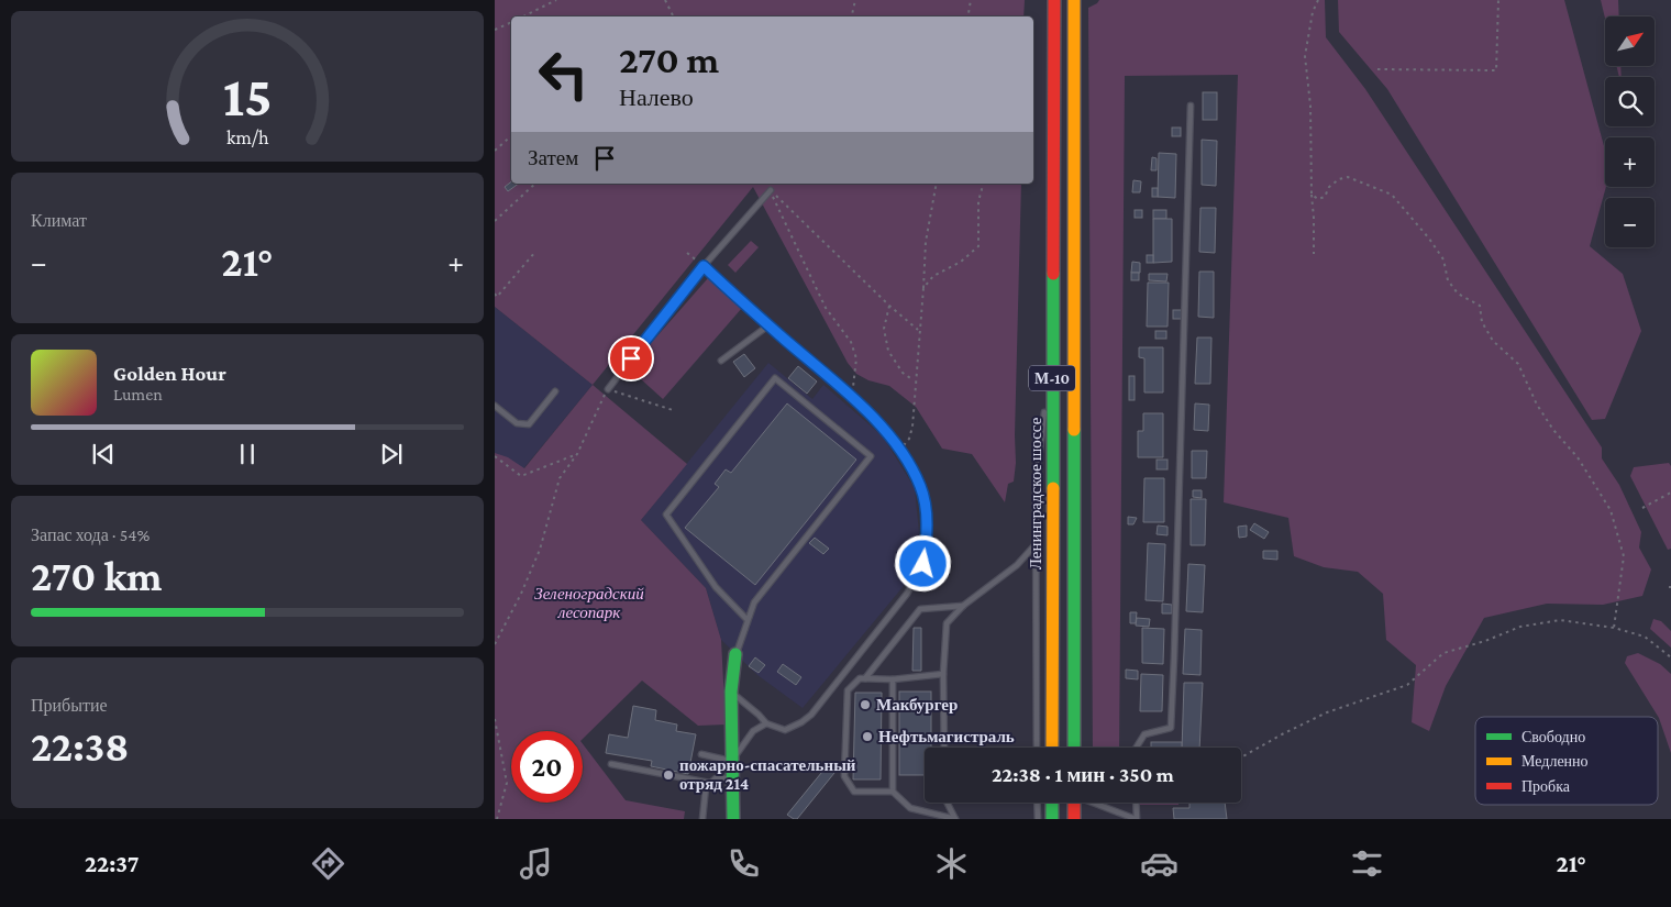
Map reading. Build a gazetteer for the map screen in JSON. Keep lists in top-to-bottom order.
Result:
{
  "streets": {
    "main road": ["М-10", "Ленинградское шоссе"]
  },
  "parks": ["Зеленоградский лесопарк"],
  "places": ["Макбургер", "Нефтьмагистраль", "пожарно-спасательный отряд 214"],
  "legend": ["Свободно", "Медленно", "Пробка"],
  "north": "top right",
  "page": {
    "map_buttons": ["+", "−"],
    "turn": ["270 m", "Налево"],
    "then": "Затем",
    "tile": [
      "Климат",
      ["Запас хода · 54%", "270 km"],
      ["Прибытие", "22:38"]
    ],
    "heat": ["−", "21°", "+"],
    "song": ["Golden Hour", "Lumen"],
    "limit": "20",
    "trip": "22:38 · 1 мин · 350 m",
    "tabs": ["22:37", "21°"],
    "gauge": ["15", "km/h"]
  }
}
